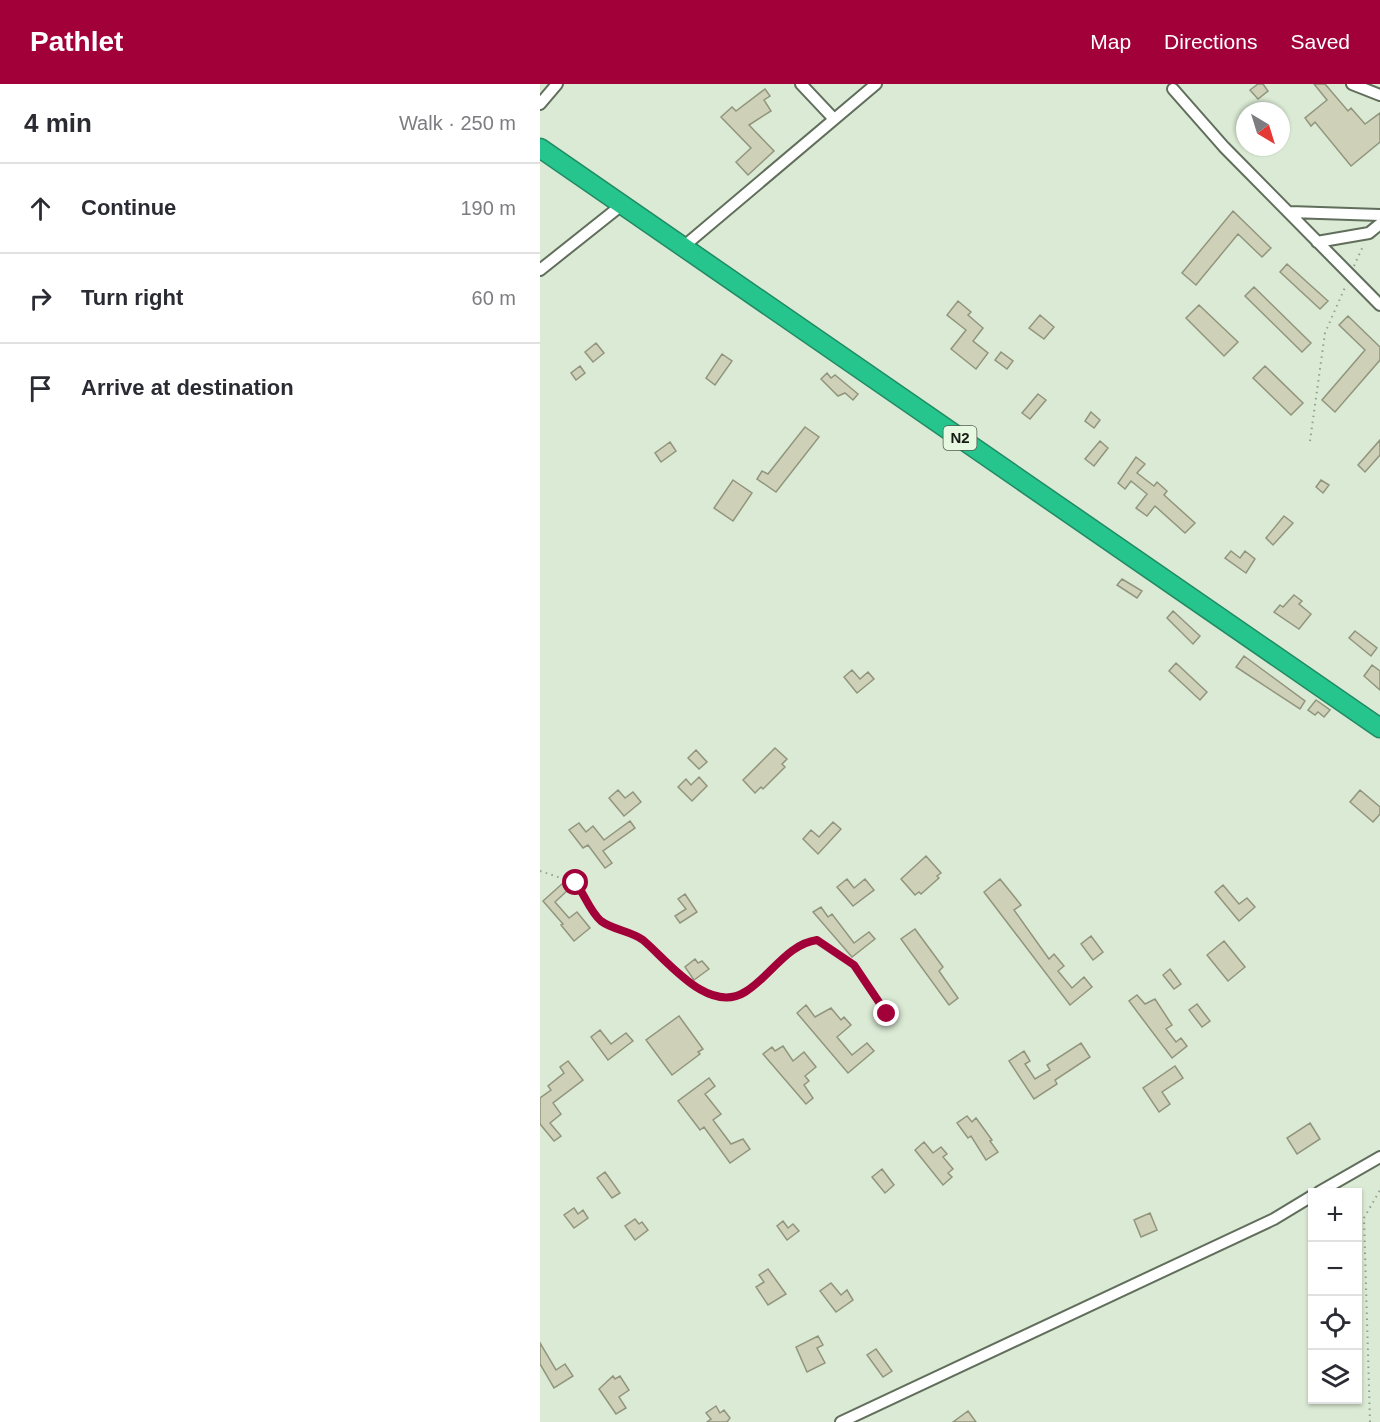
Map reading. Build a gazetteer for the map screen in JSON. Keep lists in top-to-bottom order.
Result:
{
  "streets": {
    "highway": ["N2"]
  },
  "north": "bottom right",
  "page": {
    "header": "Pathlet",
    "nav": ["Map", "Directions", "Saved"],
    "heading": ["4 min", "Walk · 250 m"],
    "list": [
      ["Continue", "190 m"],
      ["Turn right", "60 m"],
      "Arrive at destination"
    ],
    "map_buttons": ["+", "−"]
  }
}
